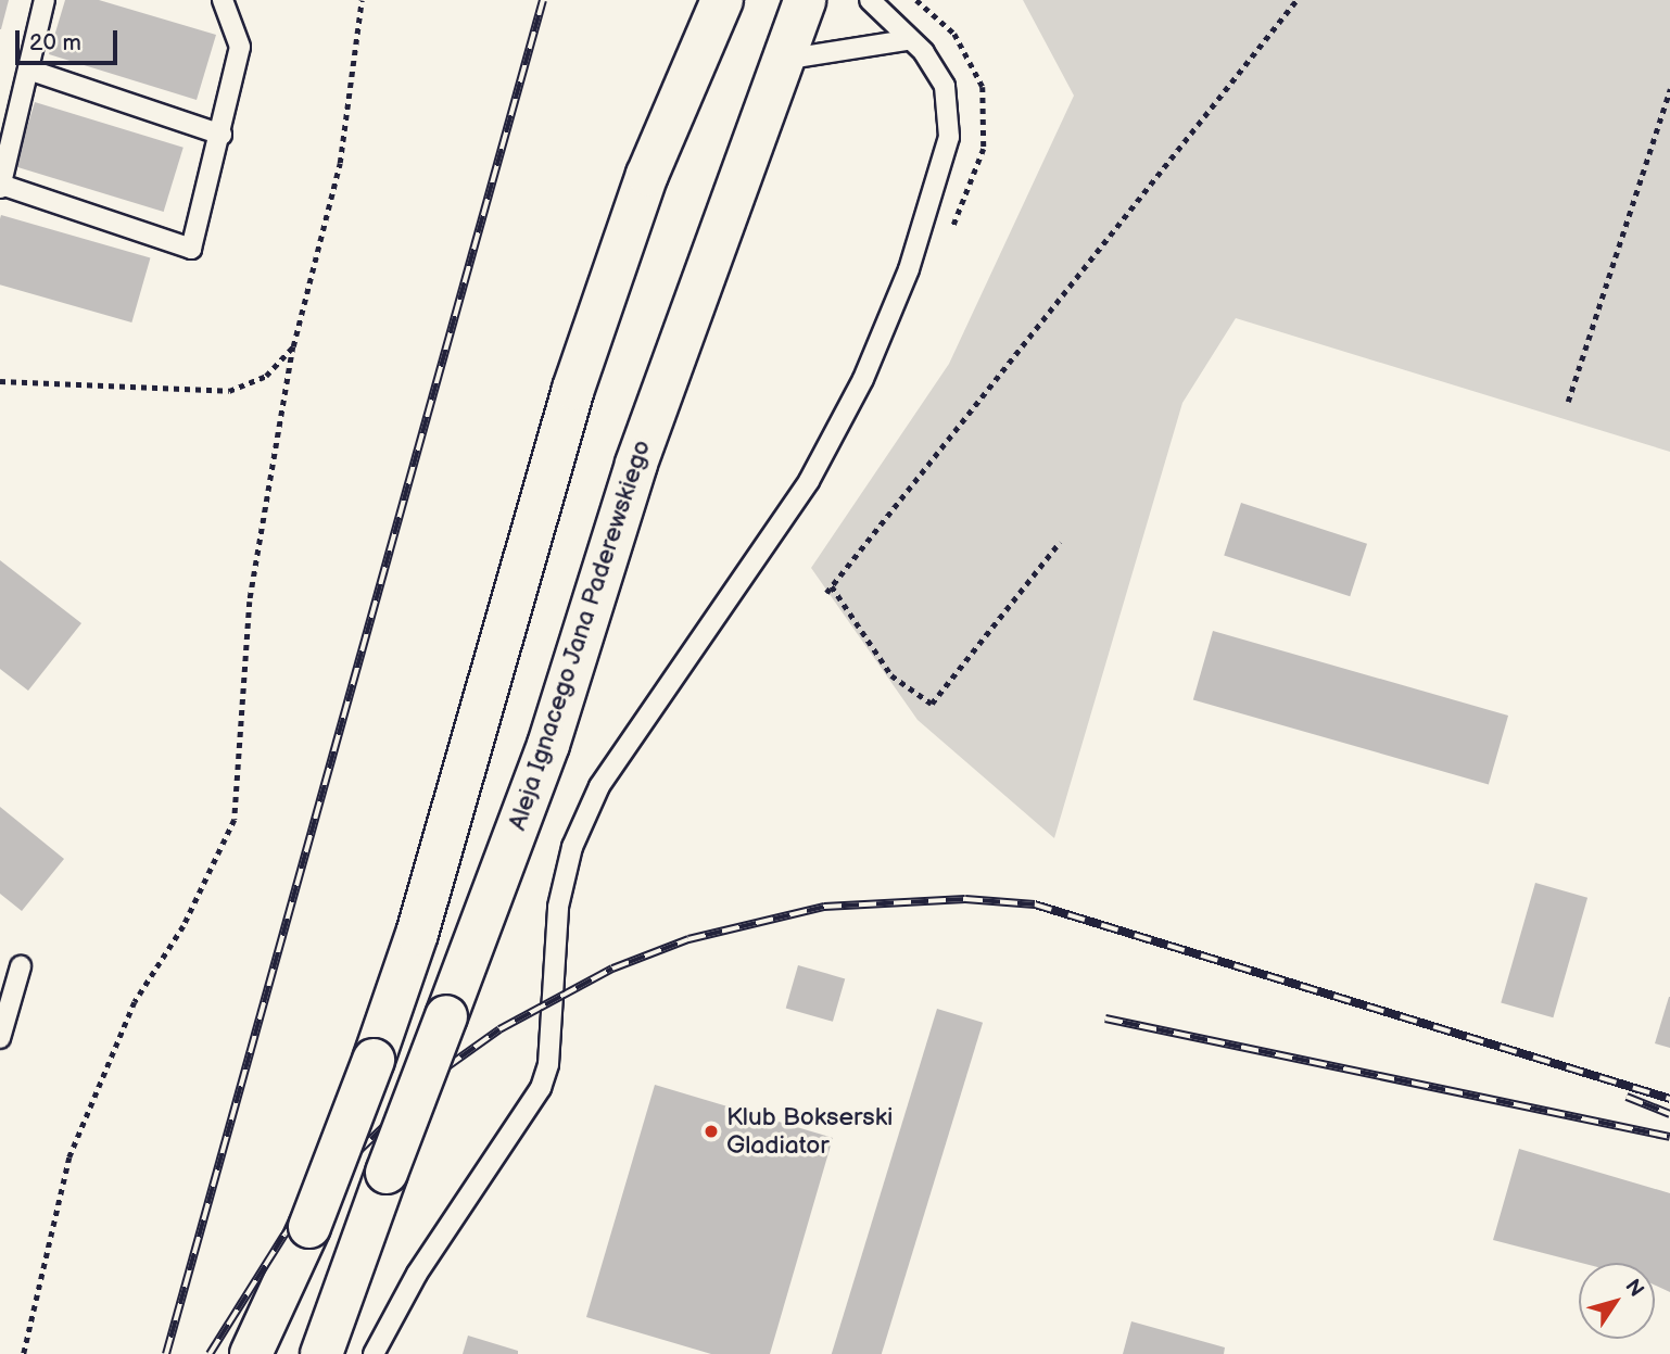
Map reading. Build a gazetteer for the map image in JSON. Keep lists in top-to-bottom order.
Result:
{
  "streets": {
    "main road": ["Aleja Ignacego Jana Paderewskiego"]
  },
  "places": ["Klub Bokserski Gladiator"],
  "scale_bar": "20 m",
  "north": "top right"
}
